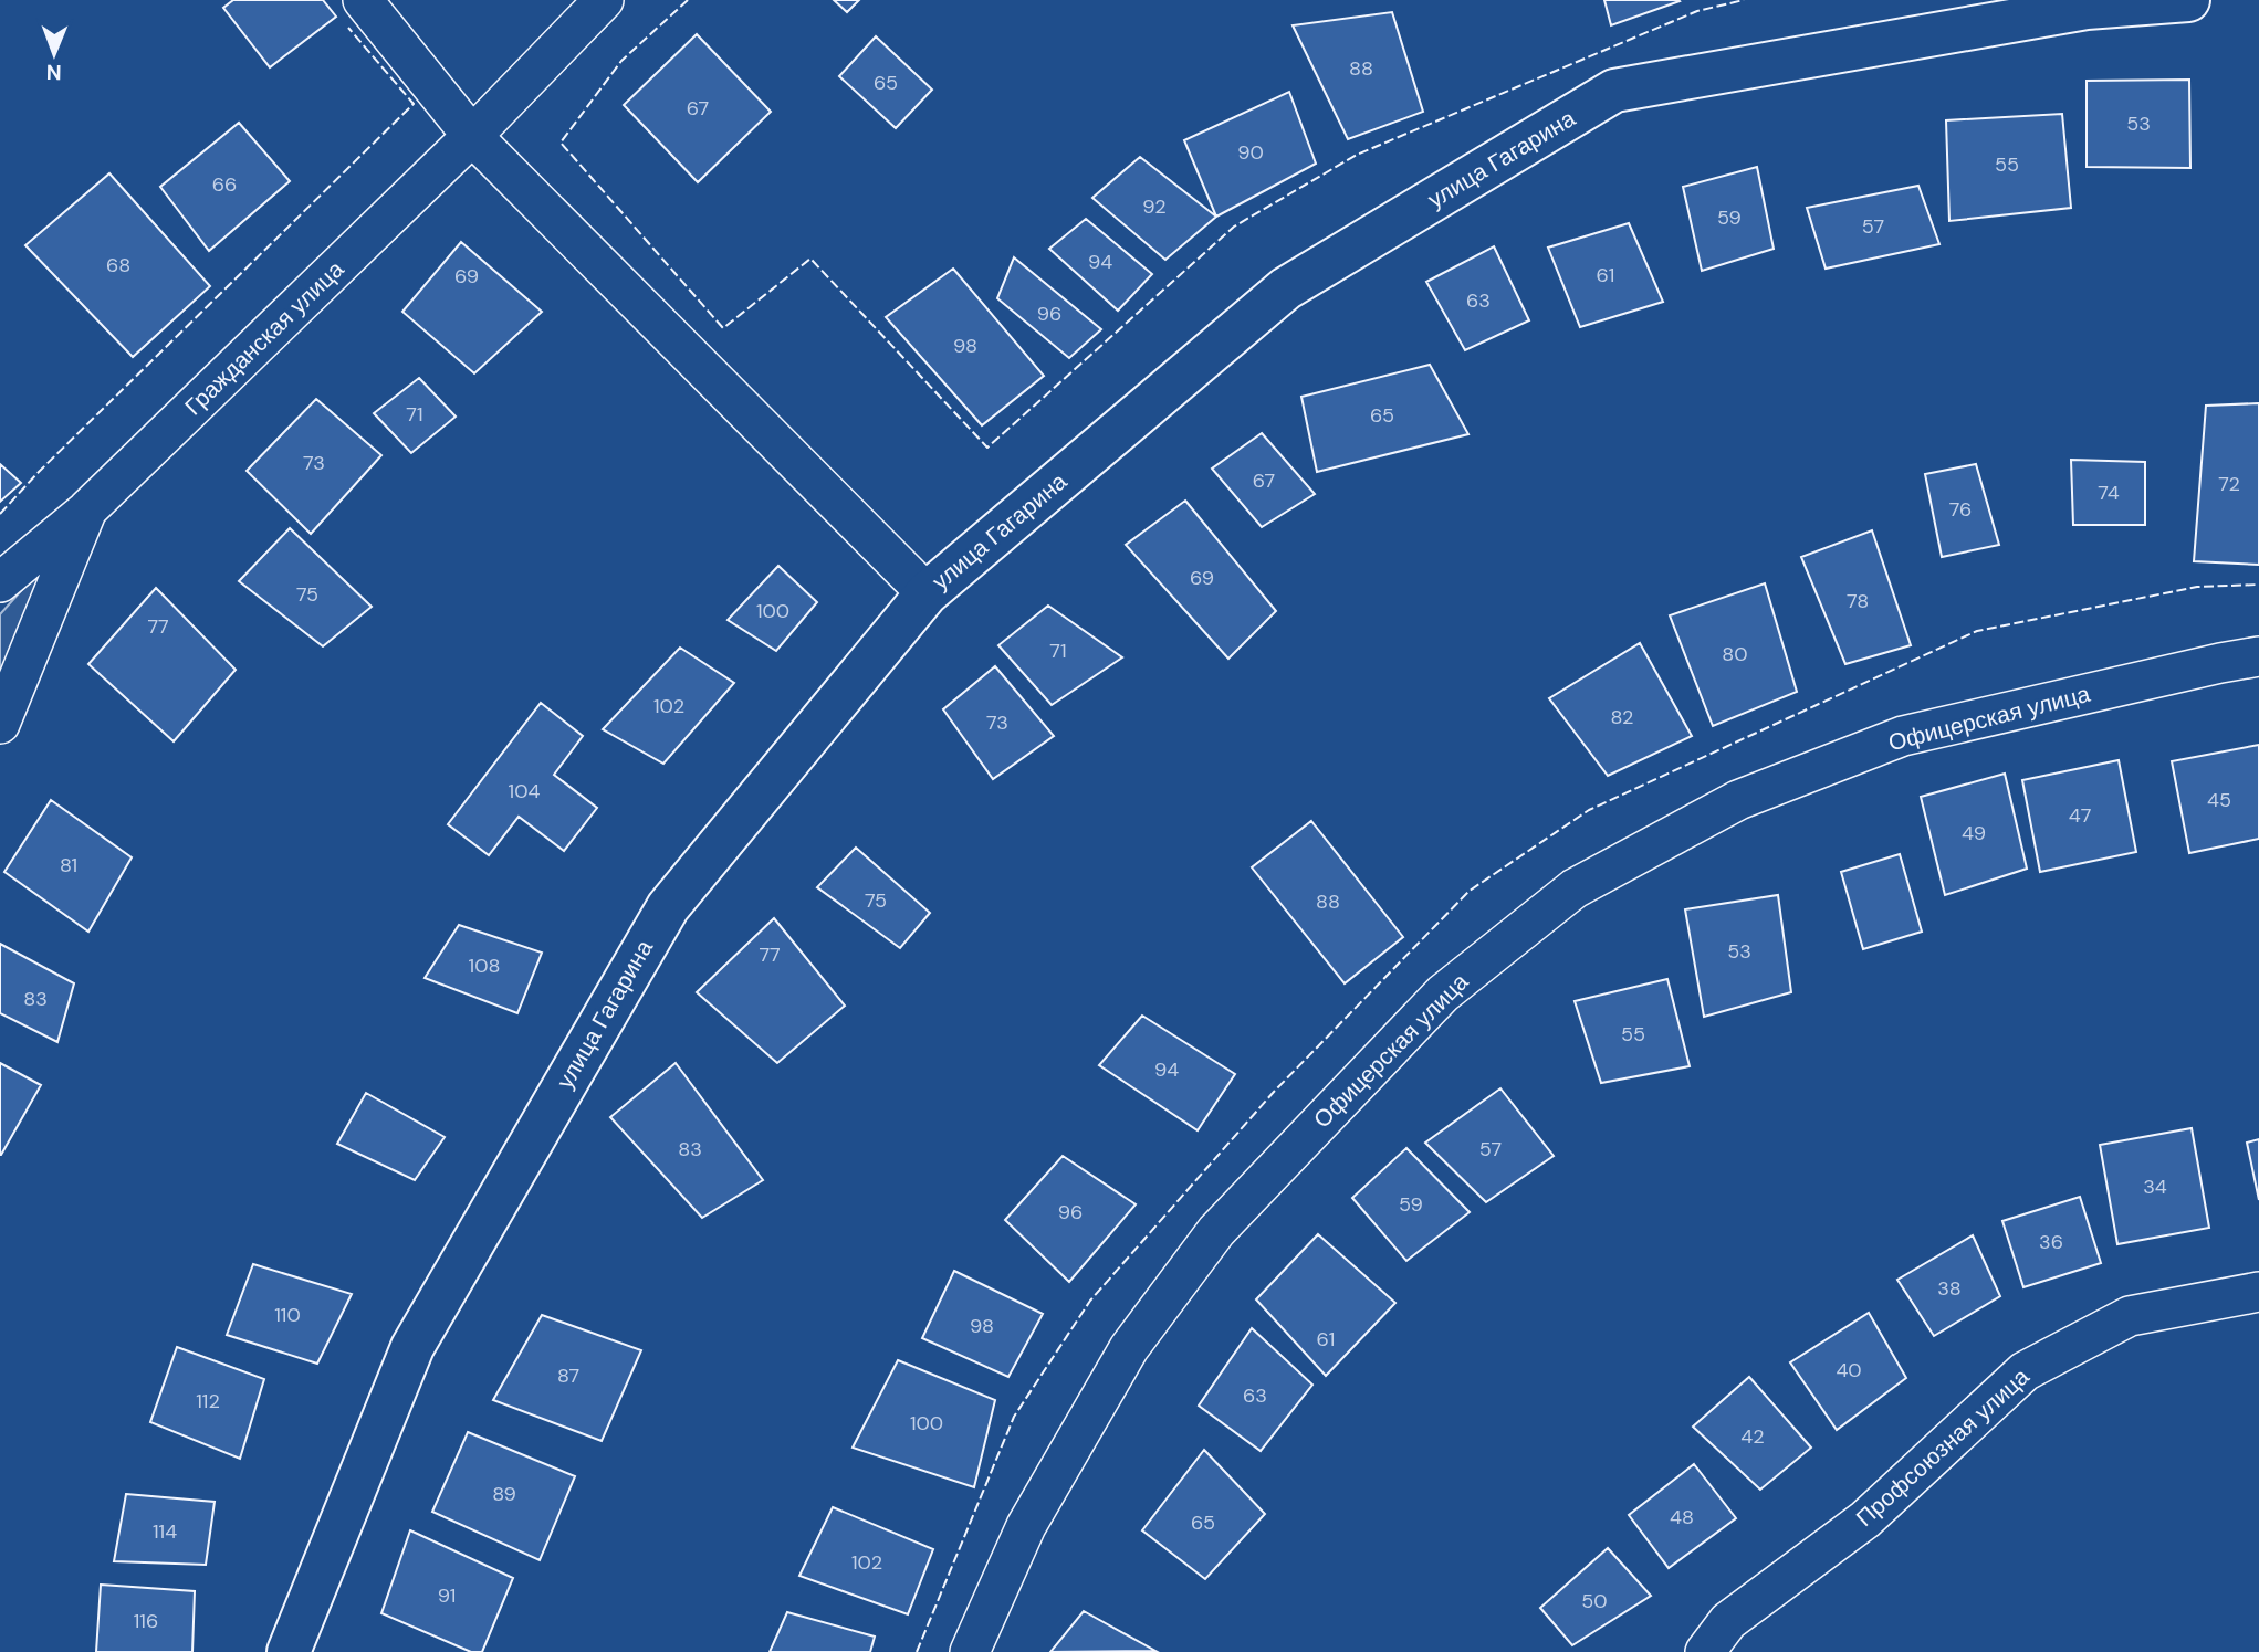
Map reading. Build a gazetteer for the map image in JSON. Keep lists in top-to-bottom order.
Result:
{
  "streets": {
    "main road": ["улица Гагарина"],
    "street": ["Гражданская улица", "Офицерская улица", "Профсоюзная улица"]
  },
  "house_numbers": [
    "88",
    "65",
    "67",
    "53",
    "90",
    "55",
    "66",
    "92",
    "59",
    "57",
    "94",
    "68",
    "61",
    "69",
    "63",
    "96",
    "98",
    "71",
    "65",
    "73",
    "67",
    "72",
    "74",
    "76",
    "69",
    "75",
    "78",
    "100",
    "77",
    "71",
    "80",
    "102",
    "82",
    "73",
    "104",
    "45",
    "47",
    "49",
    "81",
    "75",
    "88",
    "53",
    "77",
    "108",
    "83",
    "55",
    "94",
    "83",
    "57",
    "34",
    "59",
    "96",
    "36",
    "38",
    "110",
    "98",
    "61",
    "40",
    "87",
    "63",
    "112",
    "100",
    "42",
    "89",
    "48",
    "65",
    "114",
    "102",
    "91",
    "50",
    "116"
  ],
  "north": "bottom"
}
